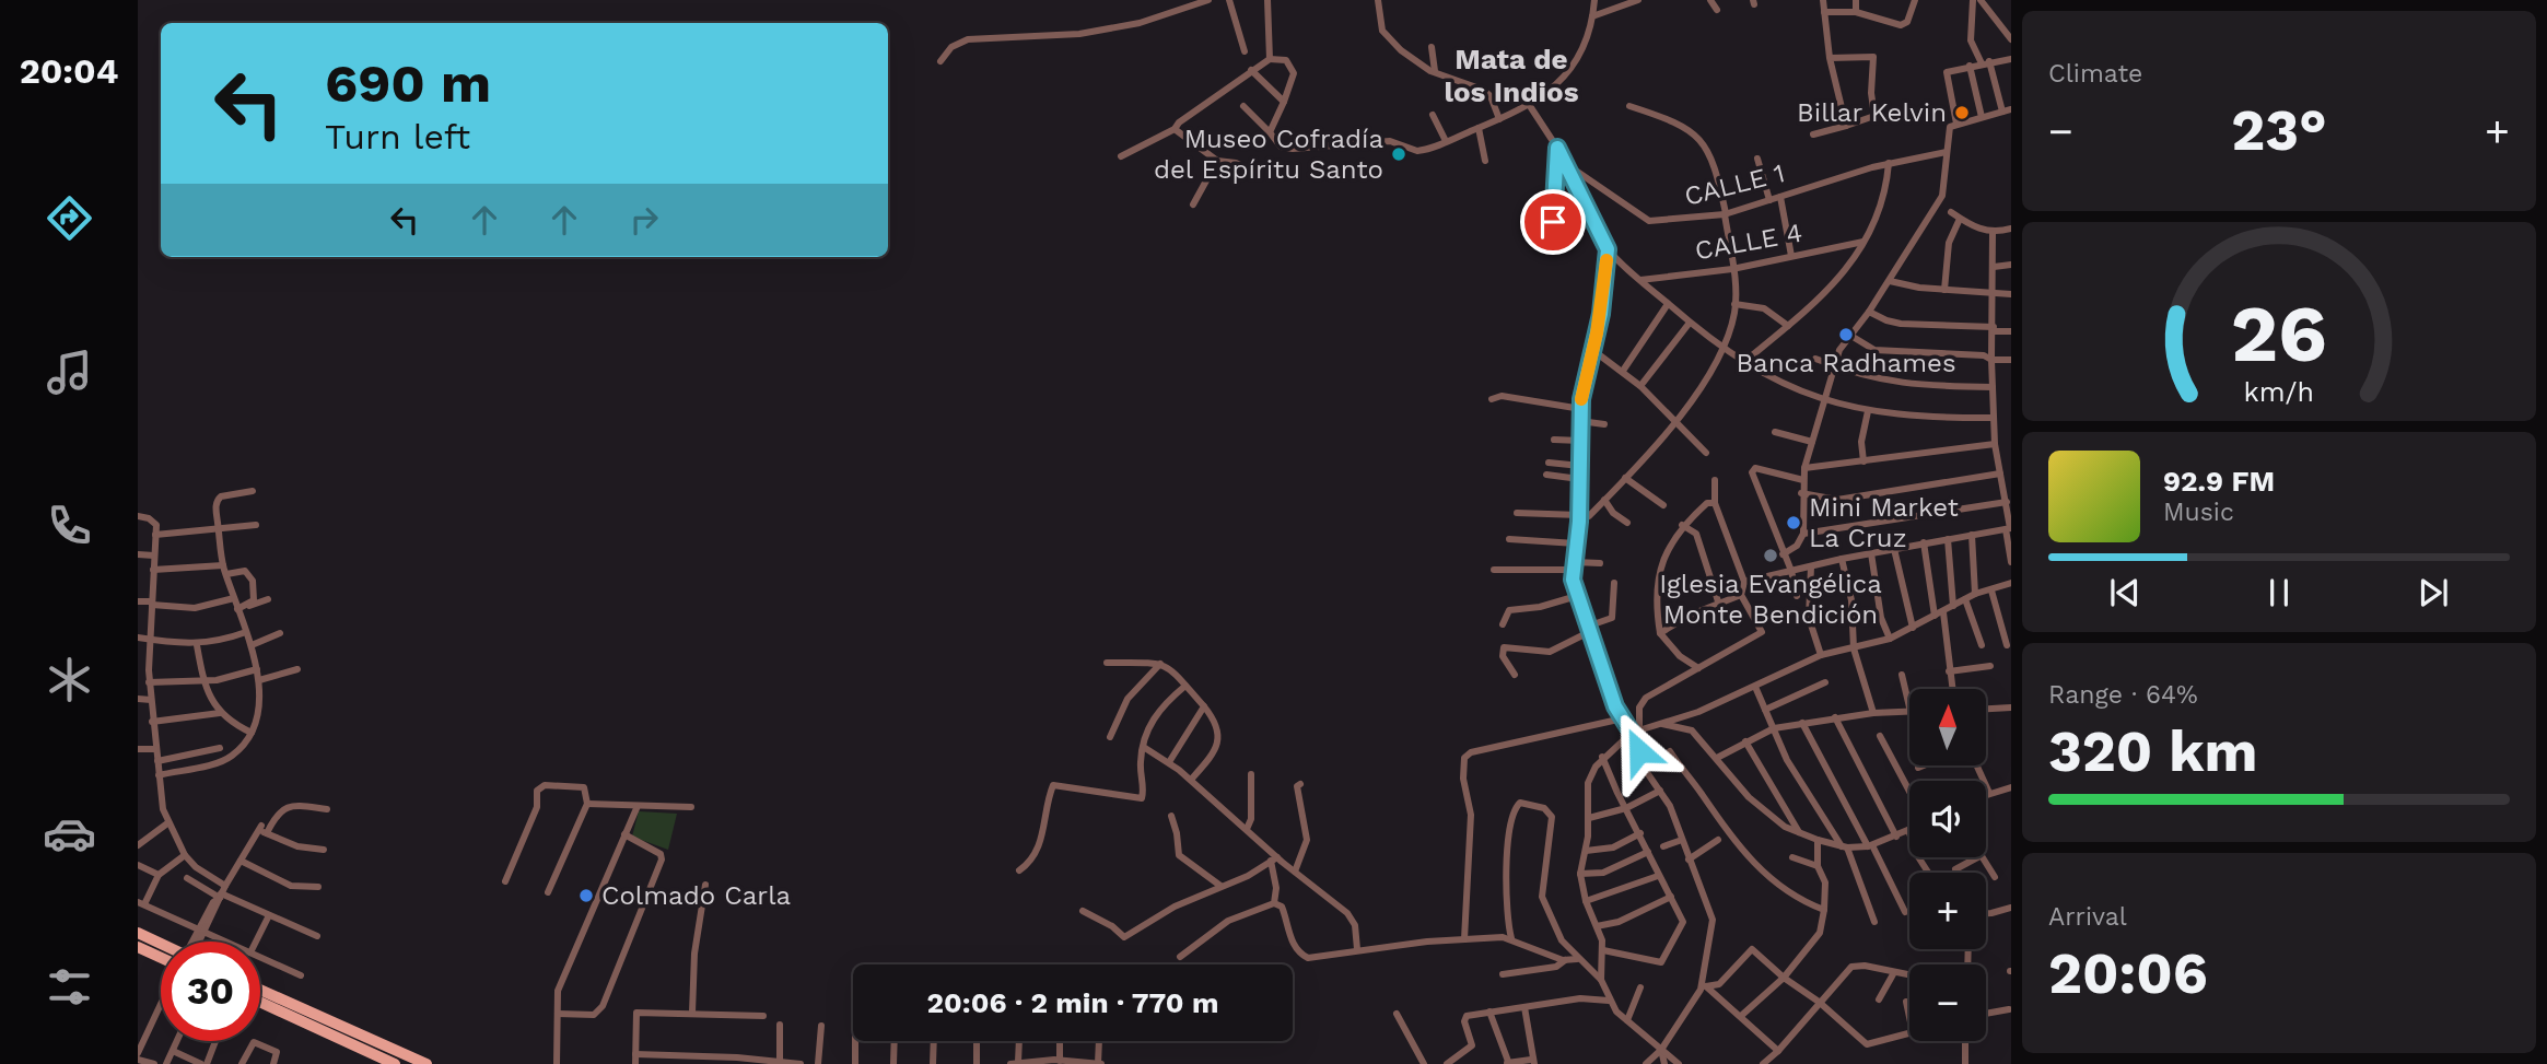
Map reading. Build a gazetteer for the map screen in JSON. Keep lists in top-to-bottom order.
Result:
{
  "streets": {
    "street": ["CALLE 1", "CALLE 4"]
  },
  "districts": ["Mata de los Indios"],
  "places": [
    "Billar Kelvin",
    "Museo Cofradía del Espíritu Santo",
    "Banca Radhames",
    "Mini Market La Cruz",
    "Iglesia Evangélica Monte Bendición",
    "Colmado Carla"
  ],
  "north": "top",
  "page": {
    "tabs": "20:04",
    "tile": [
      "Climate",
      ["Range · 64%", "320 km"],
      ["Arrival", "20:06"]
    ],
    "turn": ["690 m", "Turn left"],
    "heat": ["−", "23°", "+"],
    "song": ["92.9 FM", "Music"],
    "map_buttons": ["+", "−"],
    "limit": "30",
    "trip": "20:06 · 2 min · 770 m",
    "gauge": ["26", "km/h"]
  }
}
